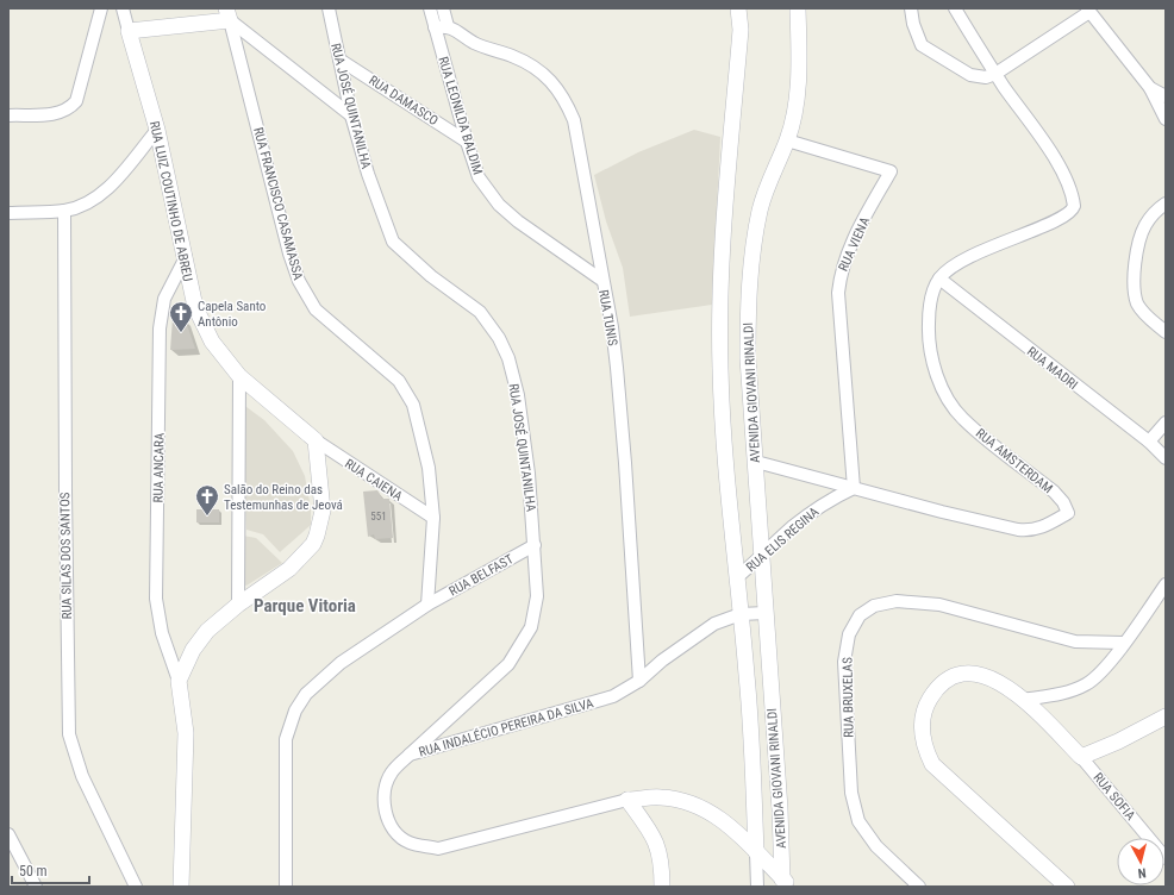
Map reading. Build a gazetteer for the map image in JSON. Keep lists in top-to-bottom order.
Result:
{
  "streets": {
    "street": [
      "RUA DAMASCO",
      "RUA JOSÉ QUINTANILHA",
      "RUA LEONILDA BALDIM",
      "RUA LUIZ COUTINHO DE ABREU",
      "RUA FRANCISCO CASAMASSA",
      "RUA VIENA",
      "RUA TUNIS",
      "RUA MADRI",
      "AVENIDA GIOVANI RINALDI",
      "RUA AMSTERDAM",
      "RUA ANCARA",
      "RUA CAIENA",
      "RUA ELIS REGINA",
      "RUA SILAS DOS SANTOS",
      "RUA BELFAST",
      "RUA BRUXELAS",
      "RUA INDALÉCIO PEREIRA DA SILVA",
      "RUA SOFIA"
    ]
  },
  "crossings": [
    ["RUA DAMASCO", "RUA JOSÉ QUINTANILHA"],
    ["RUA DAMASCO", "RUA LEONILDA BALDIM"],
    ["RUA JOSÉ QUINTANILHA", "RUA BELFAST"],
    ["RUA JOSÉ QUINTANILHA", "RUA INDALÉCIO PEREIRA DA SILVA"],
    ["RUA LEONILDA BALDIM", "RUA TUNIS"],
    ["RUA LUIZ COUTINHO DE ABREU", "RUA ANCARA"],
    ["RUA LUIZ COUTINHO DE ABREU", "RUA CAIENA"],
    ["RUA FRANCISCO CASAMASSA", "RUA CAIENA"],
    ["RUA FRANCISCO CASAMASSA", "RUA BELFAST"],
    ["RUA VIENA", "AVENIDA GIOVANI RINALDI"],
    ["RUA VIENA", "RUA AMSTERDAM"],
    ["RUA VIENA", "RUA ELIS REGINA"],
    ["RUA TUNIS", "RUA INDALÉCIO PEREIRA DA SILVA"],
    ["RUA MADRI", "RUA AMSTERDAM"],
    ["AVENIDA GIOVANI RINALDI", "RUA AMSTERDAM"],
    ["AVENIDA GIOVANI RINALDI", "RUA ELIS REGINA"],
    ["AVENIDA GIOVANI RINALDI", "RUA INDALÉCIO PEREIRA DA SILVA"],
    ["RUA AMSTERDAM", "RUA ELIS REGINA"]
  ],
  "districts": ["Parque Vitoria"],
  "places": {
    "church": ["Capela Santo Antônio", "Salão do Reino das Testemunhas de Jeová"]
  },
  "house_numbers": ["551"],
  "scale_bar": "50 m",
  "north": "bottom"
}
